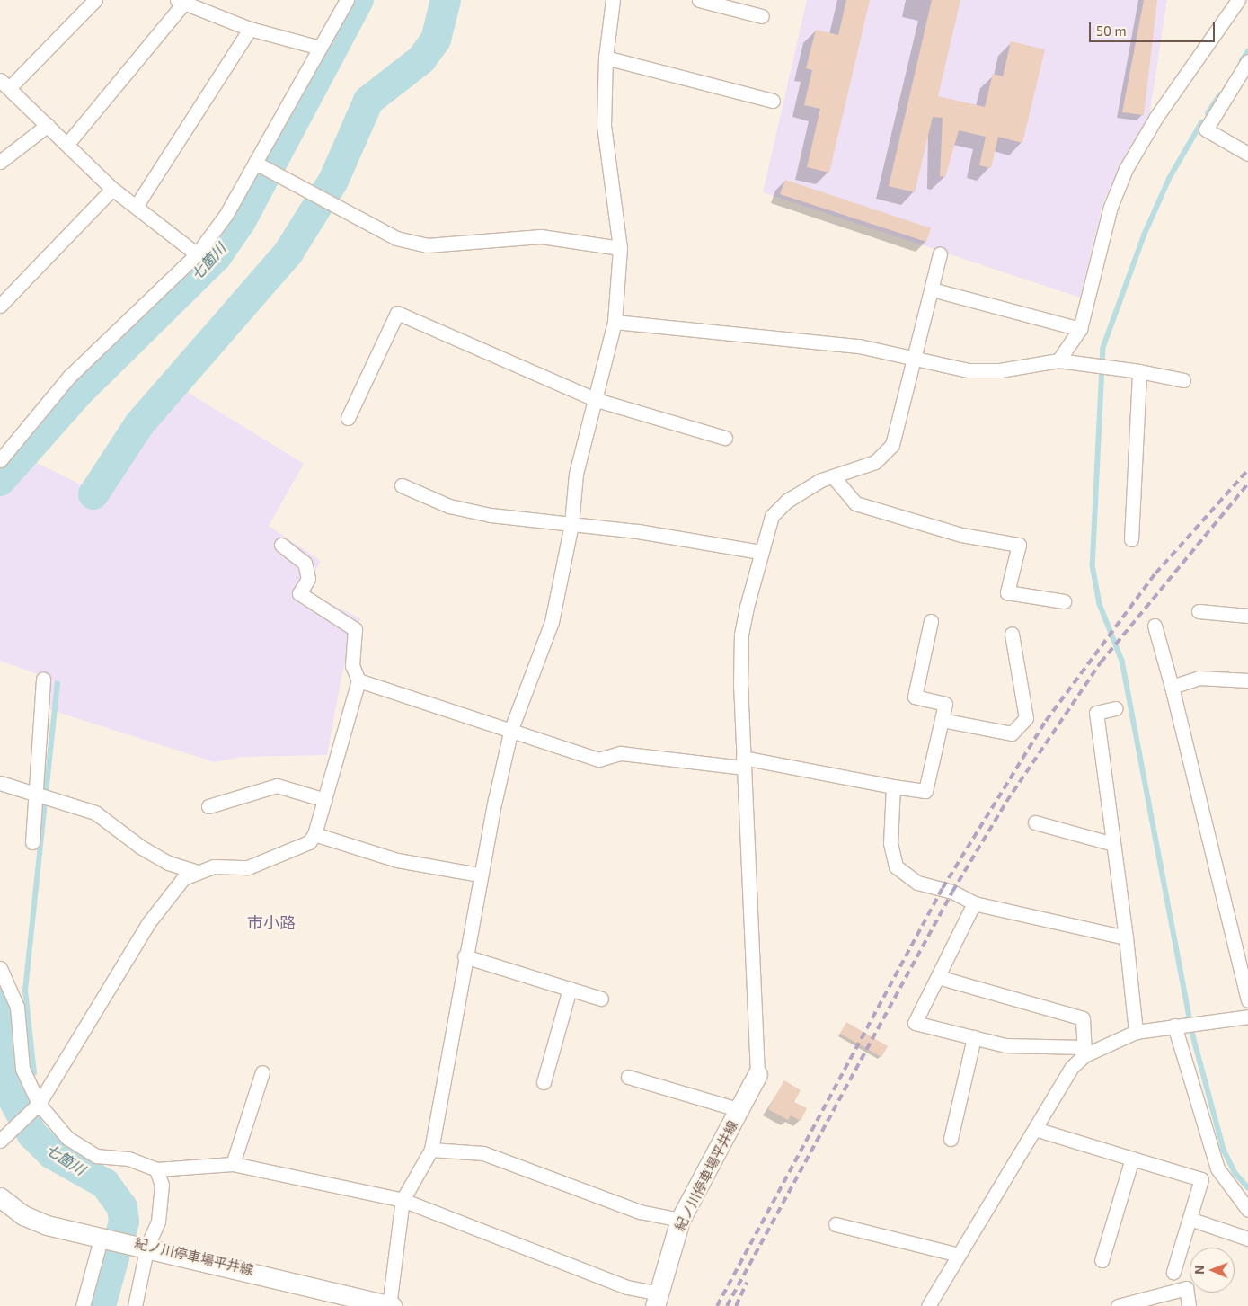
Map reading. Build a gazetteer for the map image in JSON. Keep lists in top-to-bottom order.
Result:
{
  "streets": {
    "main road": ["紀ノ川停車場平井線"]
  },
  "districts": ["市小路"],
  "water": ["七箇川"],
  "scale_bar": "50 m",
  "north": "left"
}
